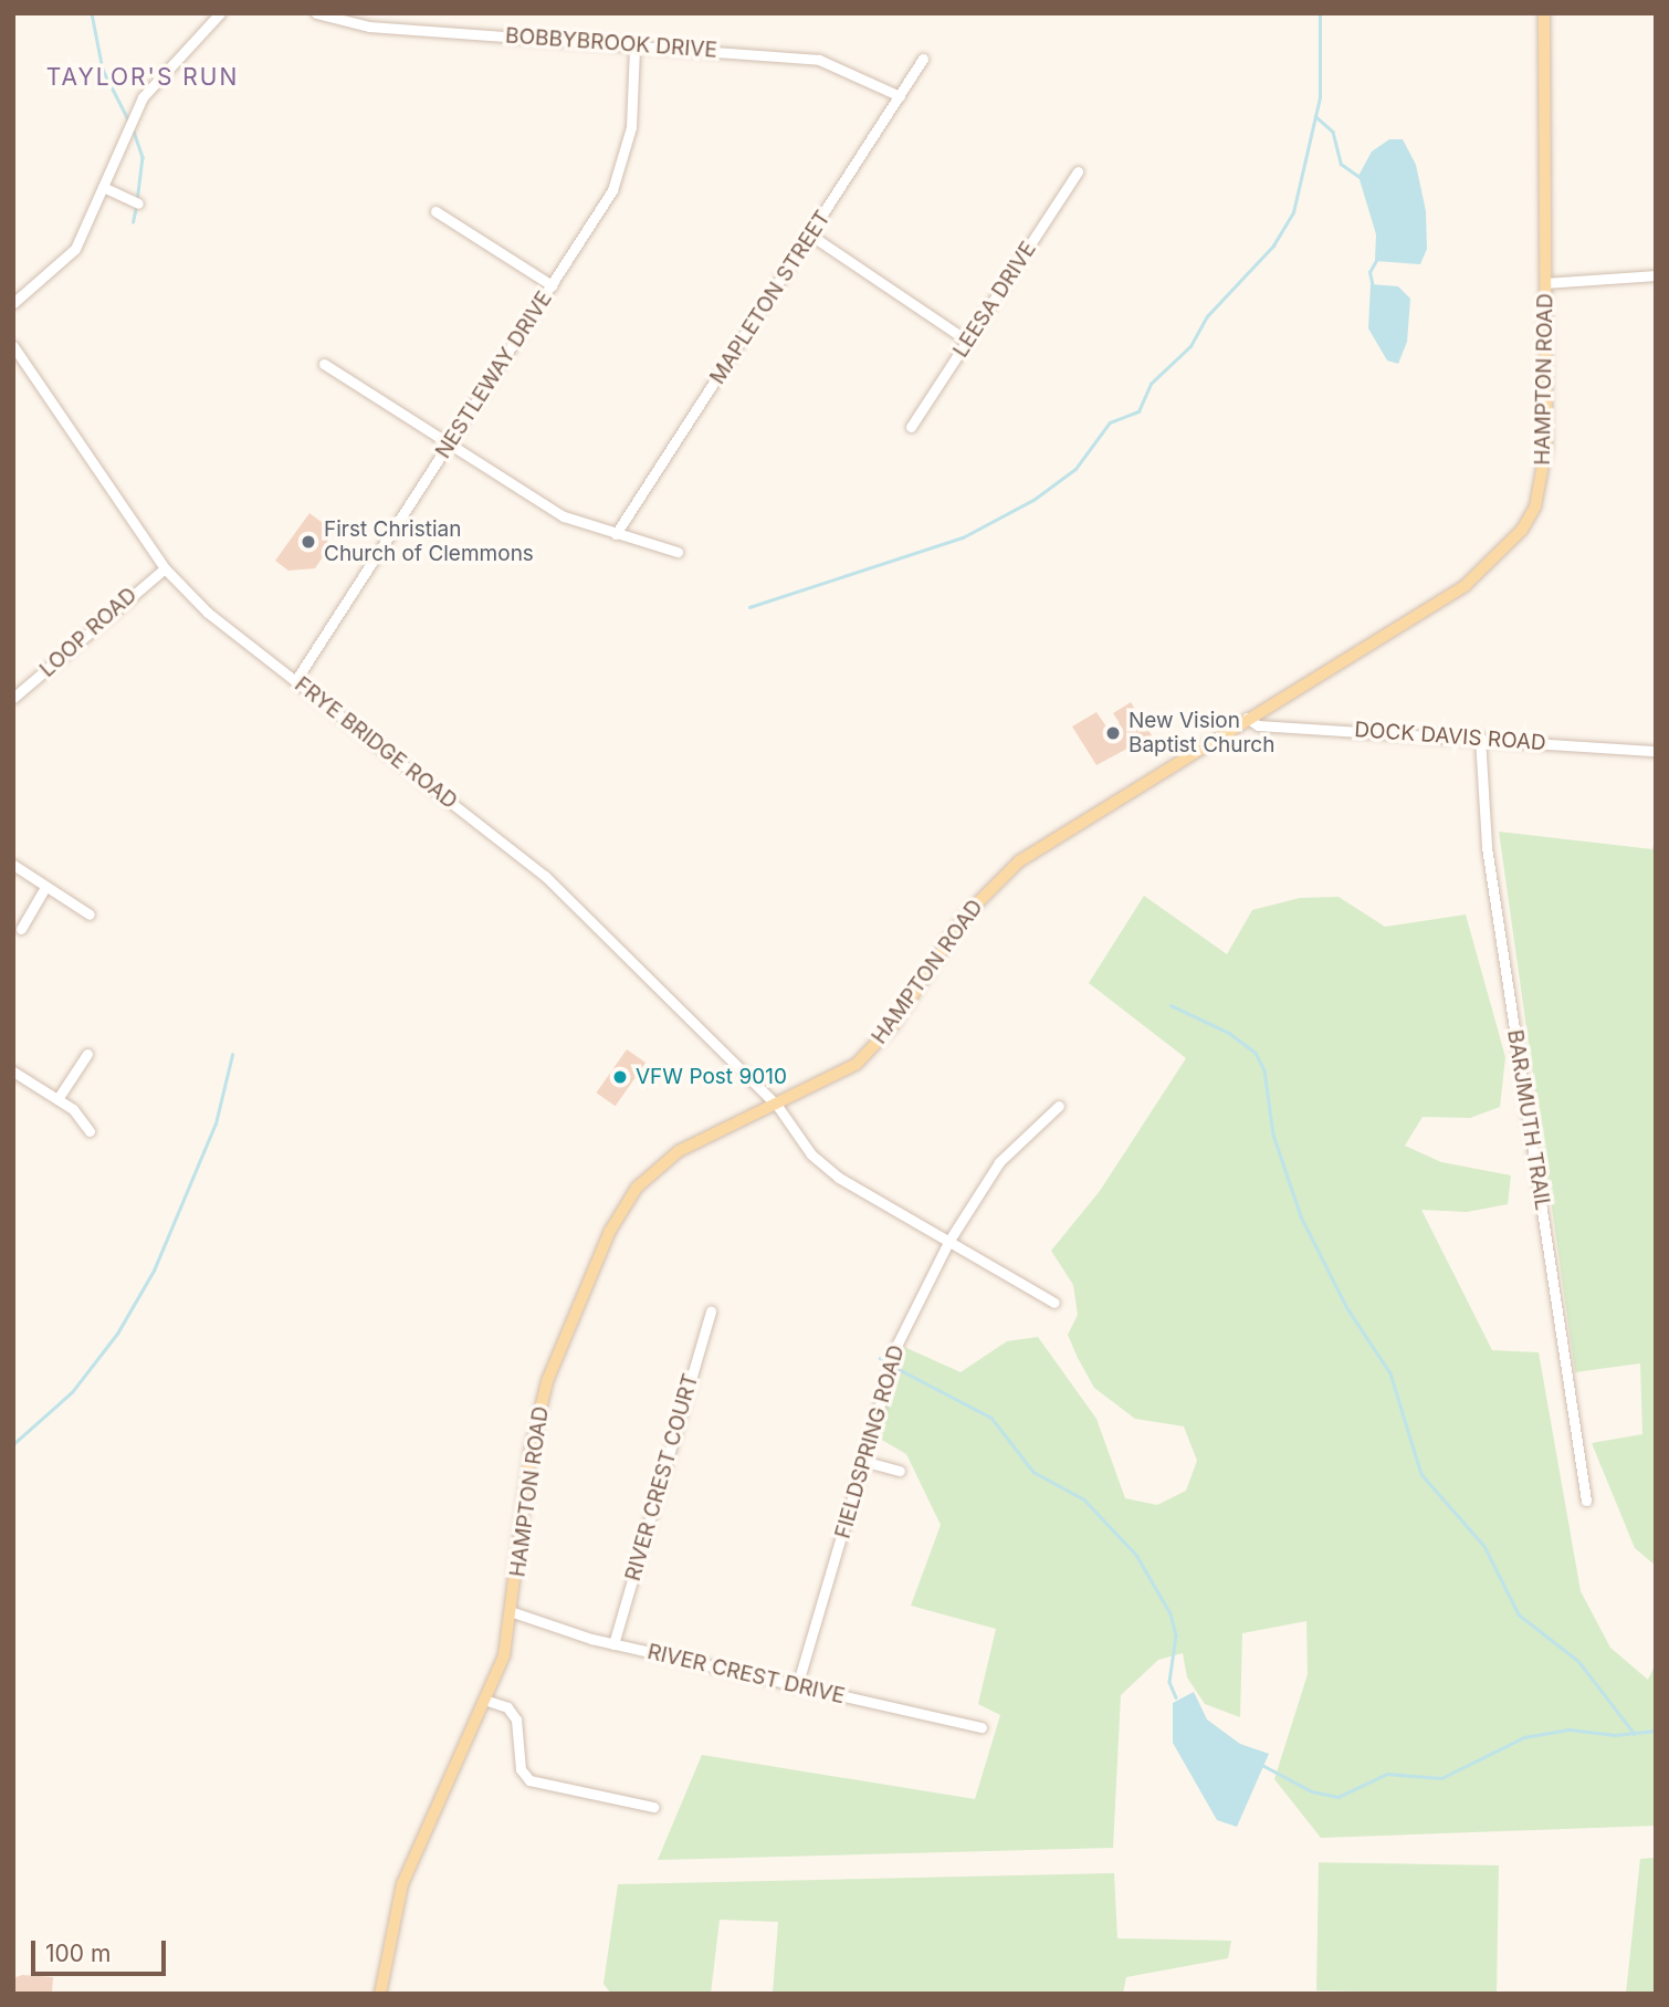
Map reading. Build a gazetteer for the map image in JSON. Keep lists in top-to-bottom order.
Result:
{
  "streets": {
    "main road": ["HAMPTON ROAD"],
    "street": [
      "BOBBYBROOK DRIVE",
      "MAPLETON STREET",
      "LEESA DRIVE",
      "NESTLEWAY DRIVE",
      "LOOP ROAD",
      "DOCK DAVIS ROAD",
      "FRYE BRIDGE ROAD",
      "BARJMUTH TRAIL",
      "FIELDSPRING ROAD",
      "RIVER CREST COURT",
      "RIVER CREST DRIVE"
    ]
  },
  "crossings": [
    ["BOBBYBROOK DRIVE", "MAPLETON STREET"],
    ["BOBBYBROOK DRIVE", "NESTLEWAY DRIVE"],
    ["NESTLEWAY DRIVE", "FRYE BRIDGE ROAD"],
    ["HAMPTON ROAD", "DOCK DAVIS ROAD"],
    ["HAMPTON ROAD", "FRYE BRIDGE ROAD"],
    ["HAMPTON ROAD", "RIVER CREST DRIVE"],
    ["LOOP ROAD", "FRYE BRIDGE ROAD"],
    ["DOCK DAVIS ROAD", "BARJMUTH TRAIL"],
    ["FRYE BRIDGE ROAD", "FIELDSPRING ROAD"],
    ["FIELDSPRING ROAD", "RIVER CREST DRIVE"],
    ["RIVER CREST COURT", "RIVER CREST DRIVE"]
  ],
  "districts": ["TAYLOR'S RUN"],
  "places": ["First Christian Church of Clemmons", "New Vision Baptist Church", "VFW Post 9010"],
  "scale_bar": "100 m"
}
